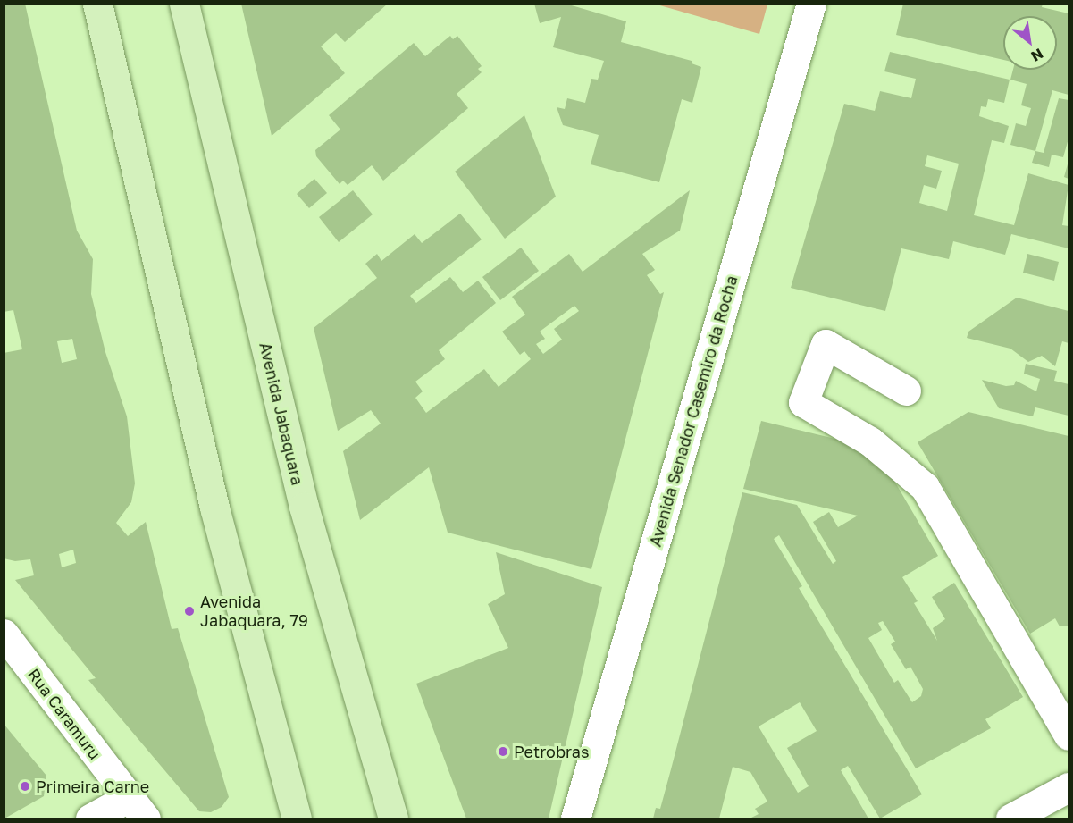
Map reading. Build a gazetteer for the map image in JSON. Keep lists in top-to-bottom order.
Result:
{
  "streets": {
    "main road": ["Avenida Jabaquara"],
    "street": ["Avenida Senador Casemiro da Rocha", "Rua Caramuru"]
  },
  "places": ["Avenida Jabaquara, 79", "Petrobras", "Primeira Carne"],
  "north": "bottom right"
}
